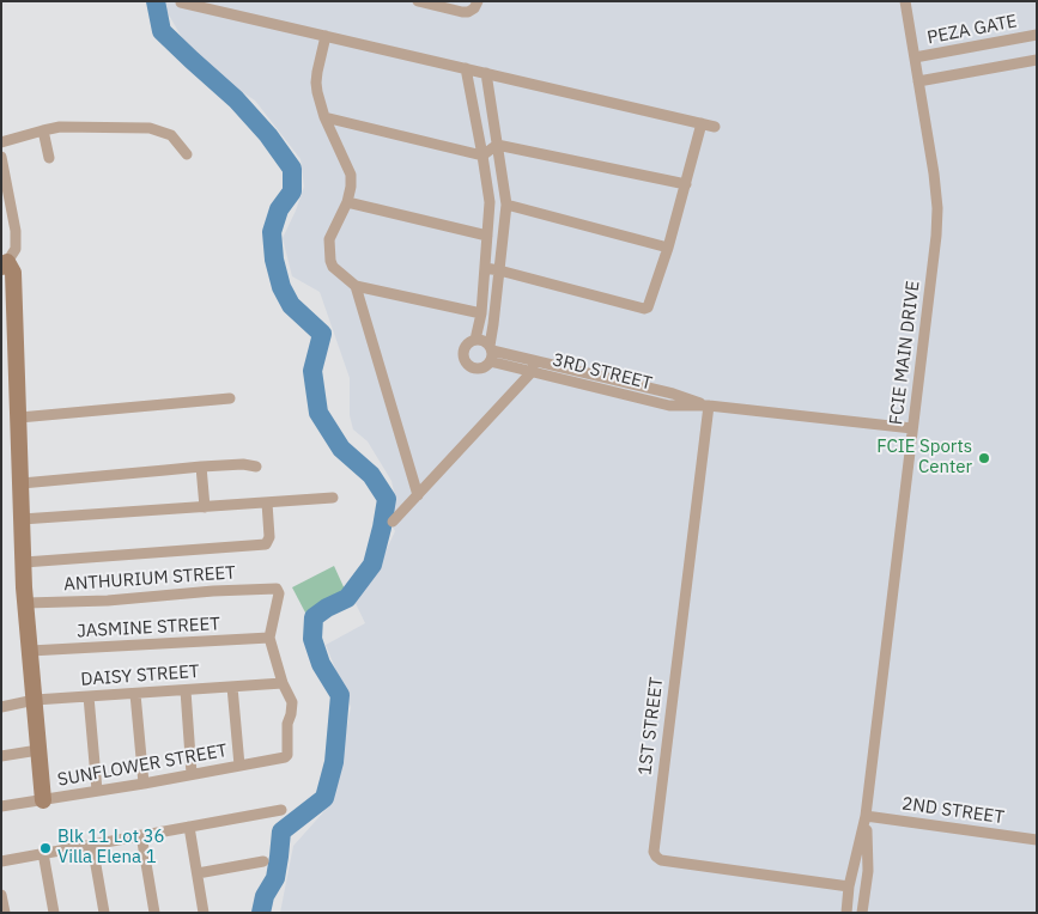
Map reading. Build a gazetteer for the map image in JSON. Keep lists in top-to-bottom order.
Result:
{
  "streets": {
    "street": [
      "PEZA GATE",
      "FCIE MAIN DRIVE",
      "3RD STREET",
      "ANTHURIUM STREET",
      "JASMINE STREET",
      "DAISY STREET",
      "1ST STREET",
      "SUNFLOWER STREET",
      "2ND STREET"
    ]
  },
  "crossings": [
    ["PEZA GATE", "FCIE MAIN DRIVE"],
    ["FCIE MAIN DRIVE", "3RD STREET"],
    ["FCIE MAIN DRIVE", "1ST STREET"],
    ["FCIE MAIN DRIVE", "2ND STREET"],
    ["3RD STREET", "1ST STREET"],
    ["ANTHURIUM STREET", "JASMINE STREET"],
    ["DAISY STREET", "SUNFLOWER STREET"]
  ],
  "places": ["FCIE Sports Center", "Blk 11 Lot 36 Villa Elena 1"]
}
